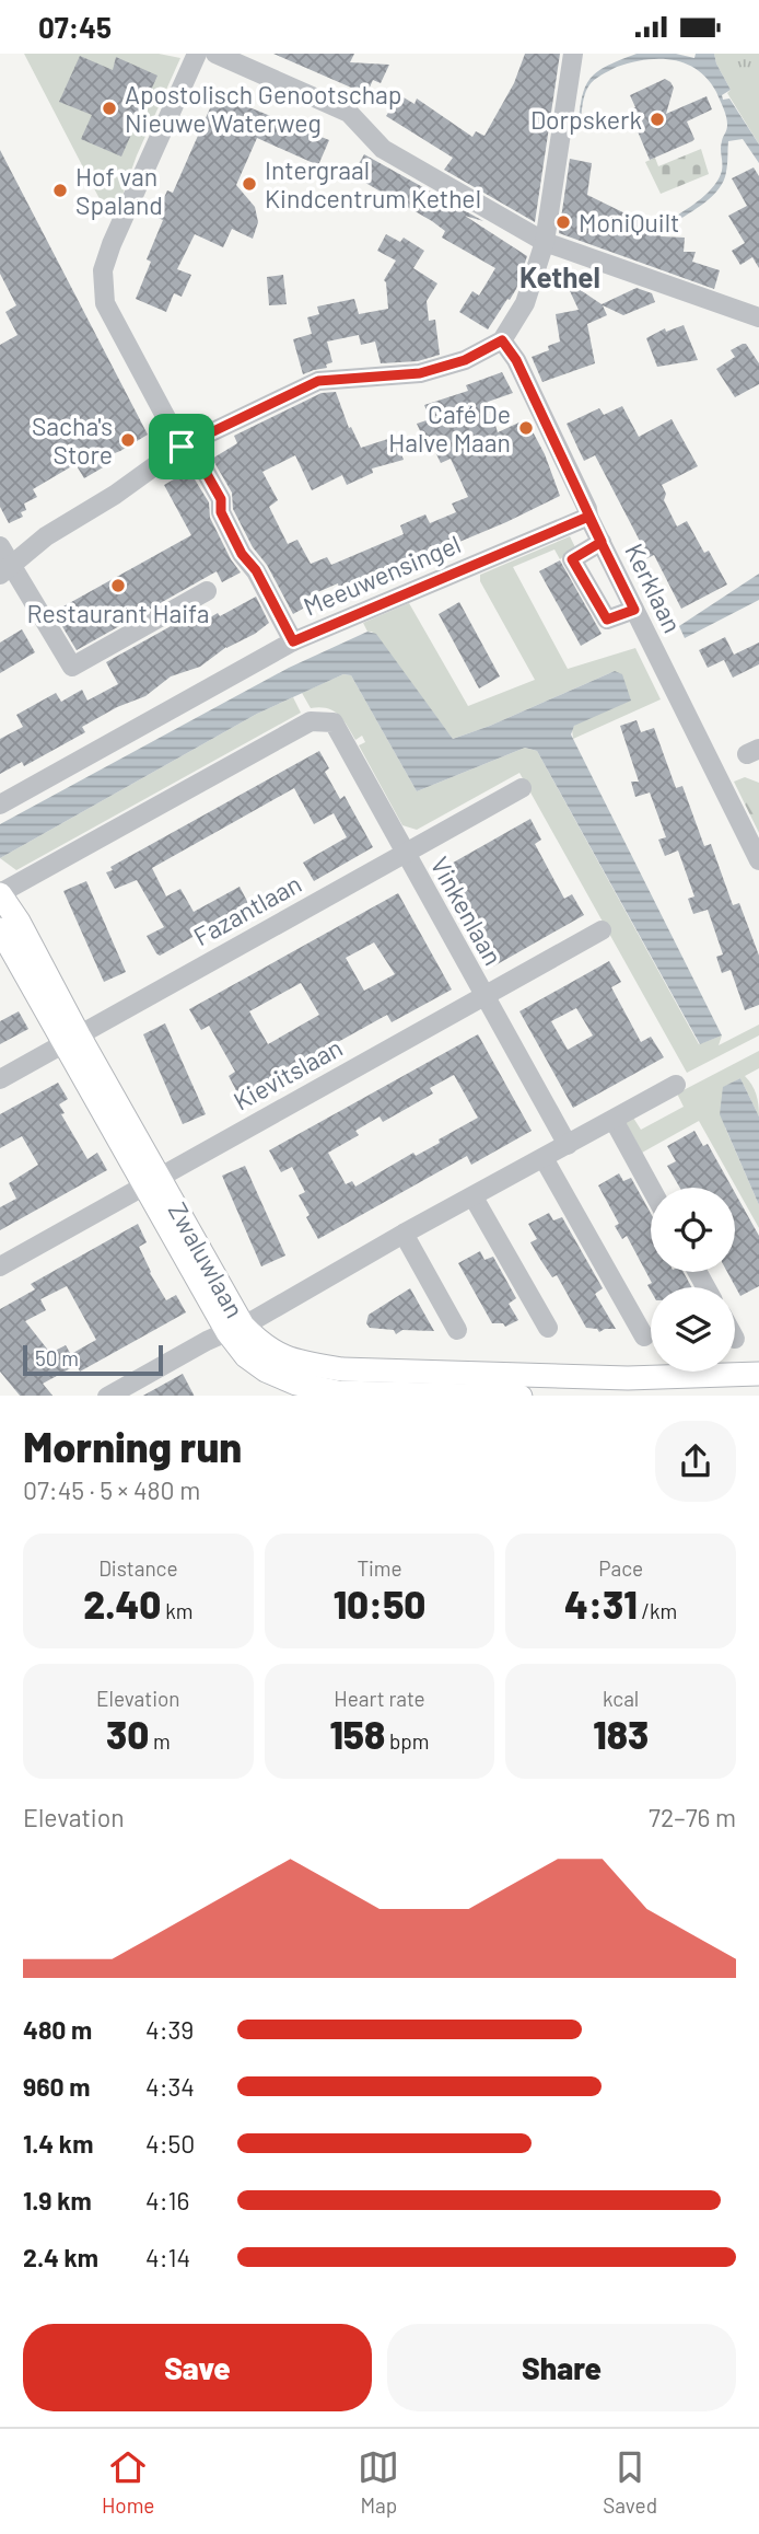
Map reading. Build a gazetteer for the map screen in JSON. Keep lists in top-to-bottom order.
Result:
{
  "streets": {
    "main road": ["Zwaluwlaan"],
    "street": [
      "Meeuwensingel",
      "Kerklaan",
      "Fazantlaan",
      "Vinkenlaan",
      "Kievitslaan"
    ]
  },
  "crossings": [
    ["Meeuwensingel", "Kerklaan"],
    ["Fazantlaan", "Vinkenlaan"],
    ["Fazantlaan", "Zwaluwlaan"],
    ["Vinkenlaan", "Kievitslaan"],
    ["Vinkenlaan", "Zwaluwlaan"],
    ["Kievitslaan", "Zwaluwlaan"]
  ],
  "districts": ["Kethel"],
  "places": [
    "Apostolisch Genootschap Nieuwe Waterweg",
    "Dorpskerk",
    "Intergraal Kindcentrum Kethel",
    "Hof van Spaland",
    "MoniQuilt",
    "Café De Halve Maan",
    "Sacha's Store",
    "Restaurant Haifa"
  ],
  "scale_bar": "50 m",
  "page": {
    "status": "07:45",
    "scale": "50 m",
    "heading": ["Morning run", "07:45 · 5 × 480 m"],
    "stats": [
      ["Distance", "2.40 km"],
      ["Time", "10:50"],
      ["Pace", "4:31 /km"],
      ["Elevation", "30 m"],
      ["Heart rate", "158 bpm"],
      ["kcal", "183"]
    ],
    "chart": ["Elevation", "72–76 m"],
    "list": [
      {
        "name": "480 m",
        "note": "4:39"
      },
      {
        "name": "960 m",
        "note": "4:34"
      },
      {
        "name": "1.4 km",
        "note": "4:50"
      },
      {
        "name": "1.9 km",
        "note": "4:16"
      },
      {
        "name": "2.4 km",
        "note": "4:14"
      }
    ],
    "buttons": ["Save", "Share"],
    "tabs": ["Home", "Map", "Saved"]
  }
}
